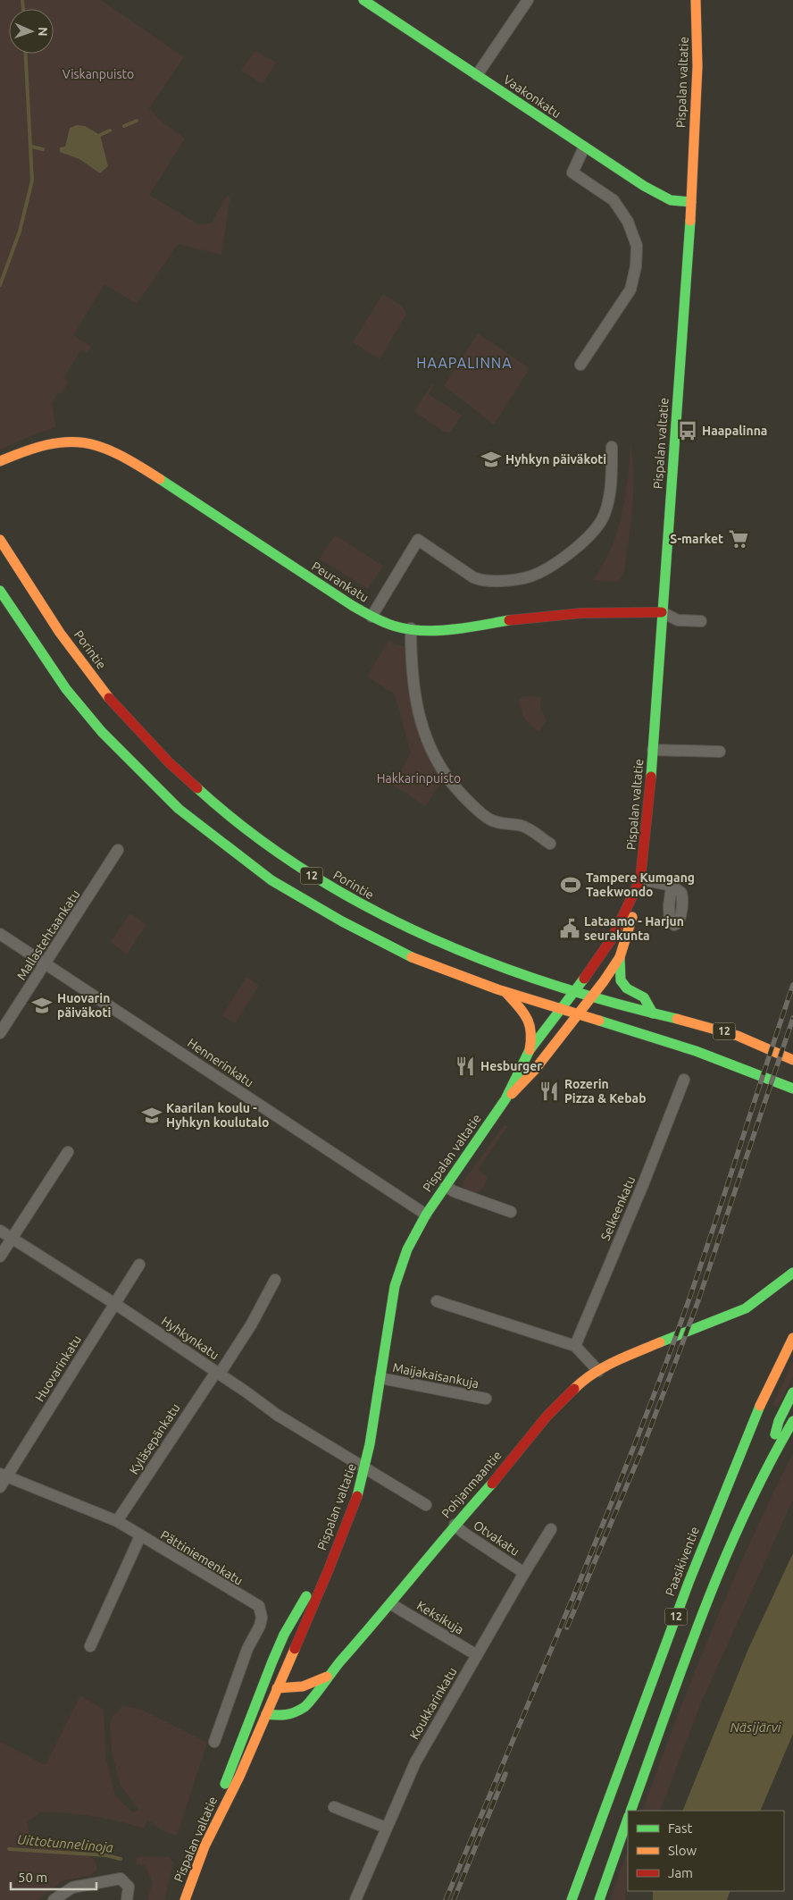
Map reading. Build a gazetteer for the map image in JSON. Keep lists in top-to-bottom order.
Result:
{
  "streets": {
    "main road": [
      "Pispalan valtatie",
      "Vaakonkatu",
      "Peurankatu",
      "Porintie",
      "12",
      "Pohjanmaantie",
      "Paasikiventie"
    ],
    "street": [
      "Mallastehtaankatu",
      "Hennerinkatu",
      "Selkeenkatu",
      "Hyhkynkatu",
      "Huovarinkatu",
      "Maijakaisankuja",
      "Kyläsepänkatu",
      "Otvakatu",
      "Pättiniemenkatu",
      "Keksikuja",
      "Koukkarinkatu"
    ]
  },
  "crossings": [
    ["Pispalan valtatie", "Vaakonkatu"],
    ["Pispalan valtatie", "Peurankatu"],
    ["Pispalan valtatie", "Porintie"],
    ["Pispalan valtatie", "12"],
    ["Pispalan valtatie", "Hennerinkatu"],
    ["Pispalan valtatie", "Hyhkynkatu"],
    ["Pispalan valtatie", "Maijakaisankuja"],
    ["Pispalan valtatie", "Pohjanmaantie"],
    ["Mallastehtaankatu", "Hennerinkatu"],
    ["Hyhkynkatu", "Huovarinkatu"],
    ["Hyhkynkatu", "Kyläsepänkatu"],
    ["Huovarinkatu", "Pättiniemenkatu"],
    ["Kyläsepänkatu", "Pättiniemenkatu"],
    ["Pohjanmaantie", "Otvakatu"],
    ["Pohjanmaantie", "Keksikuja"],
    ["Otvakatu", "Koukkarinkatu"],
    ["Keksikuja", "Koukkarinkatu"]
  ],
  "districts": ["HAAPALINNA"],
  "water": ["Näsijärvi", "Uittotunnelinoja"],
  "parks": ["Viskanpuisto", "Hakkarinpuisto"],
  "places": {
    "bus stop": ["Haapalinna"],
    "school or university": ["Hyhkyn päiväkoti", "Huovarin päiväkoti", "Kaarilan koulu - Hyhkyn koulutalo"],
    "supermarket": ["S-market"],
    "sports": ["Tampere Kumgang Taekwondo"],
    "public building": ["Lataamo - Harjun seurakunta"],
    "restaurant": ["Hesburger", "Rozerin Pizza & Kebab"]
  },
  "legend": ["Fast", "Slow", "Jam"],
  "scale_bar": "50 m",
  "north": "right"
}
